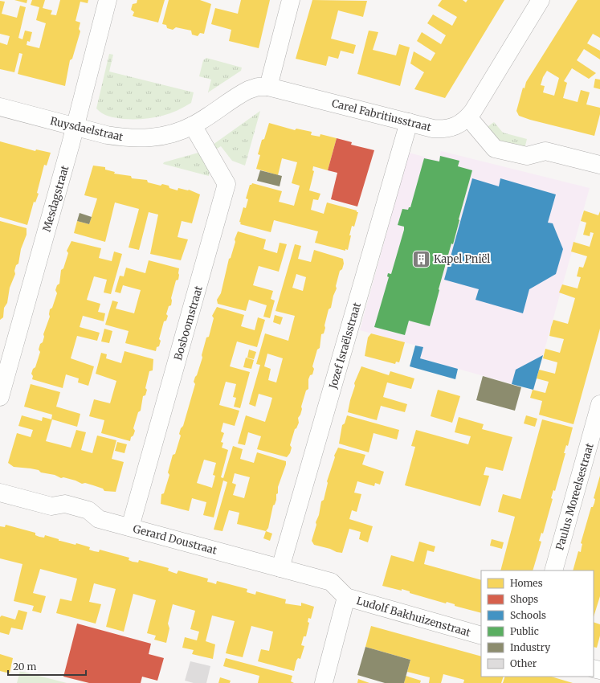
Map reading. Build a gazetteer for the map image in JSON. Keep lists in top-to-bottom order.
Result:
{
  "streets": {
    "street": [
      "Carel Fabritiusstraat",
      "Ruysdaelstraat",
      "Mesdagstraat",
      "Bosboomstraat",
      "Jozef Israëlsstraat",
      "Paulus Moreelsestraat",
      "Gerard Doustraat",
      "Ludolf Bakhuizenstraat"
    ]
  },
  "crossings": [
    ["Carel Fabritiusstraat", "Ruysdaelstraat"],
    ["Carel Fabritiusstraat", "Bosboomstraat"],
    ["Carel Fabritiusstraat", "Jozef Israëlsstraat"],
    ["Ruysdaelstraat", "Mesdagstraat"],
    ["Ruysdaelstraat", "Bosboomstraat"],
    ["Bosboomstraat", "Gerard Doustraat"],
    ["Jozef Israëlsstraat", "Gerard Doustraat"],
    ["Gerard Doustraat", "Ludolf Bakhuizenstraat"]
  ],
  "places": {
    "building": ["Kapel Pniël"]
  },
  "legend": [
    "Homes",
    "Shops",
    "Schools",
    "Public",
    "Industry",
    "Other"
  ],
  "scale_bar": "20 m"
}
